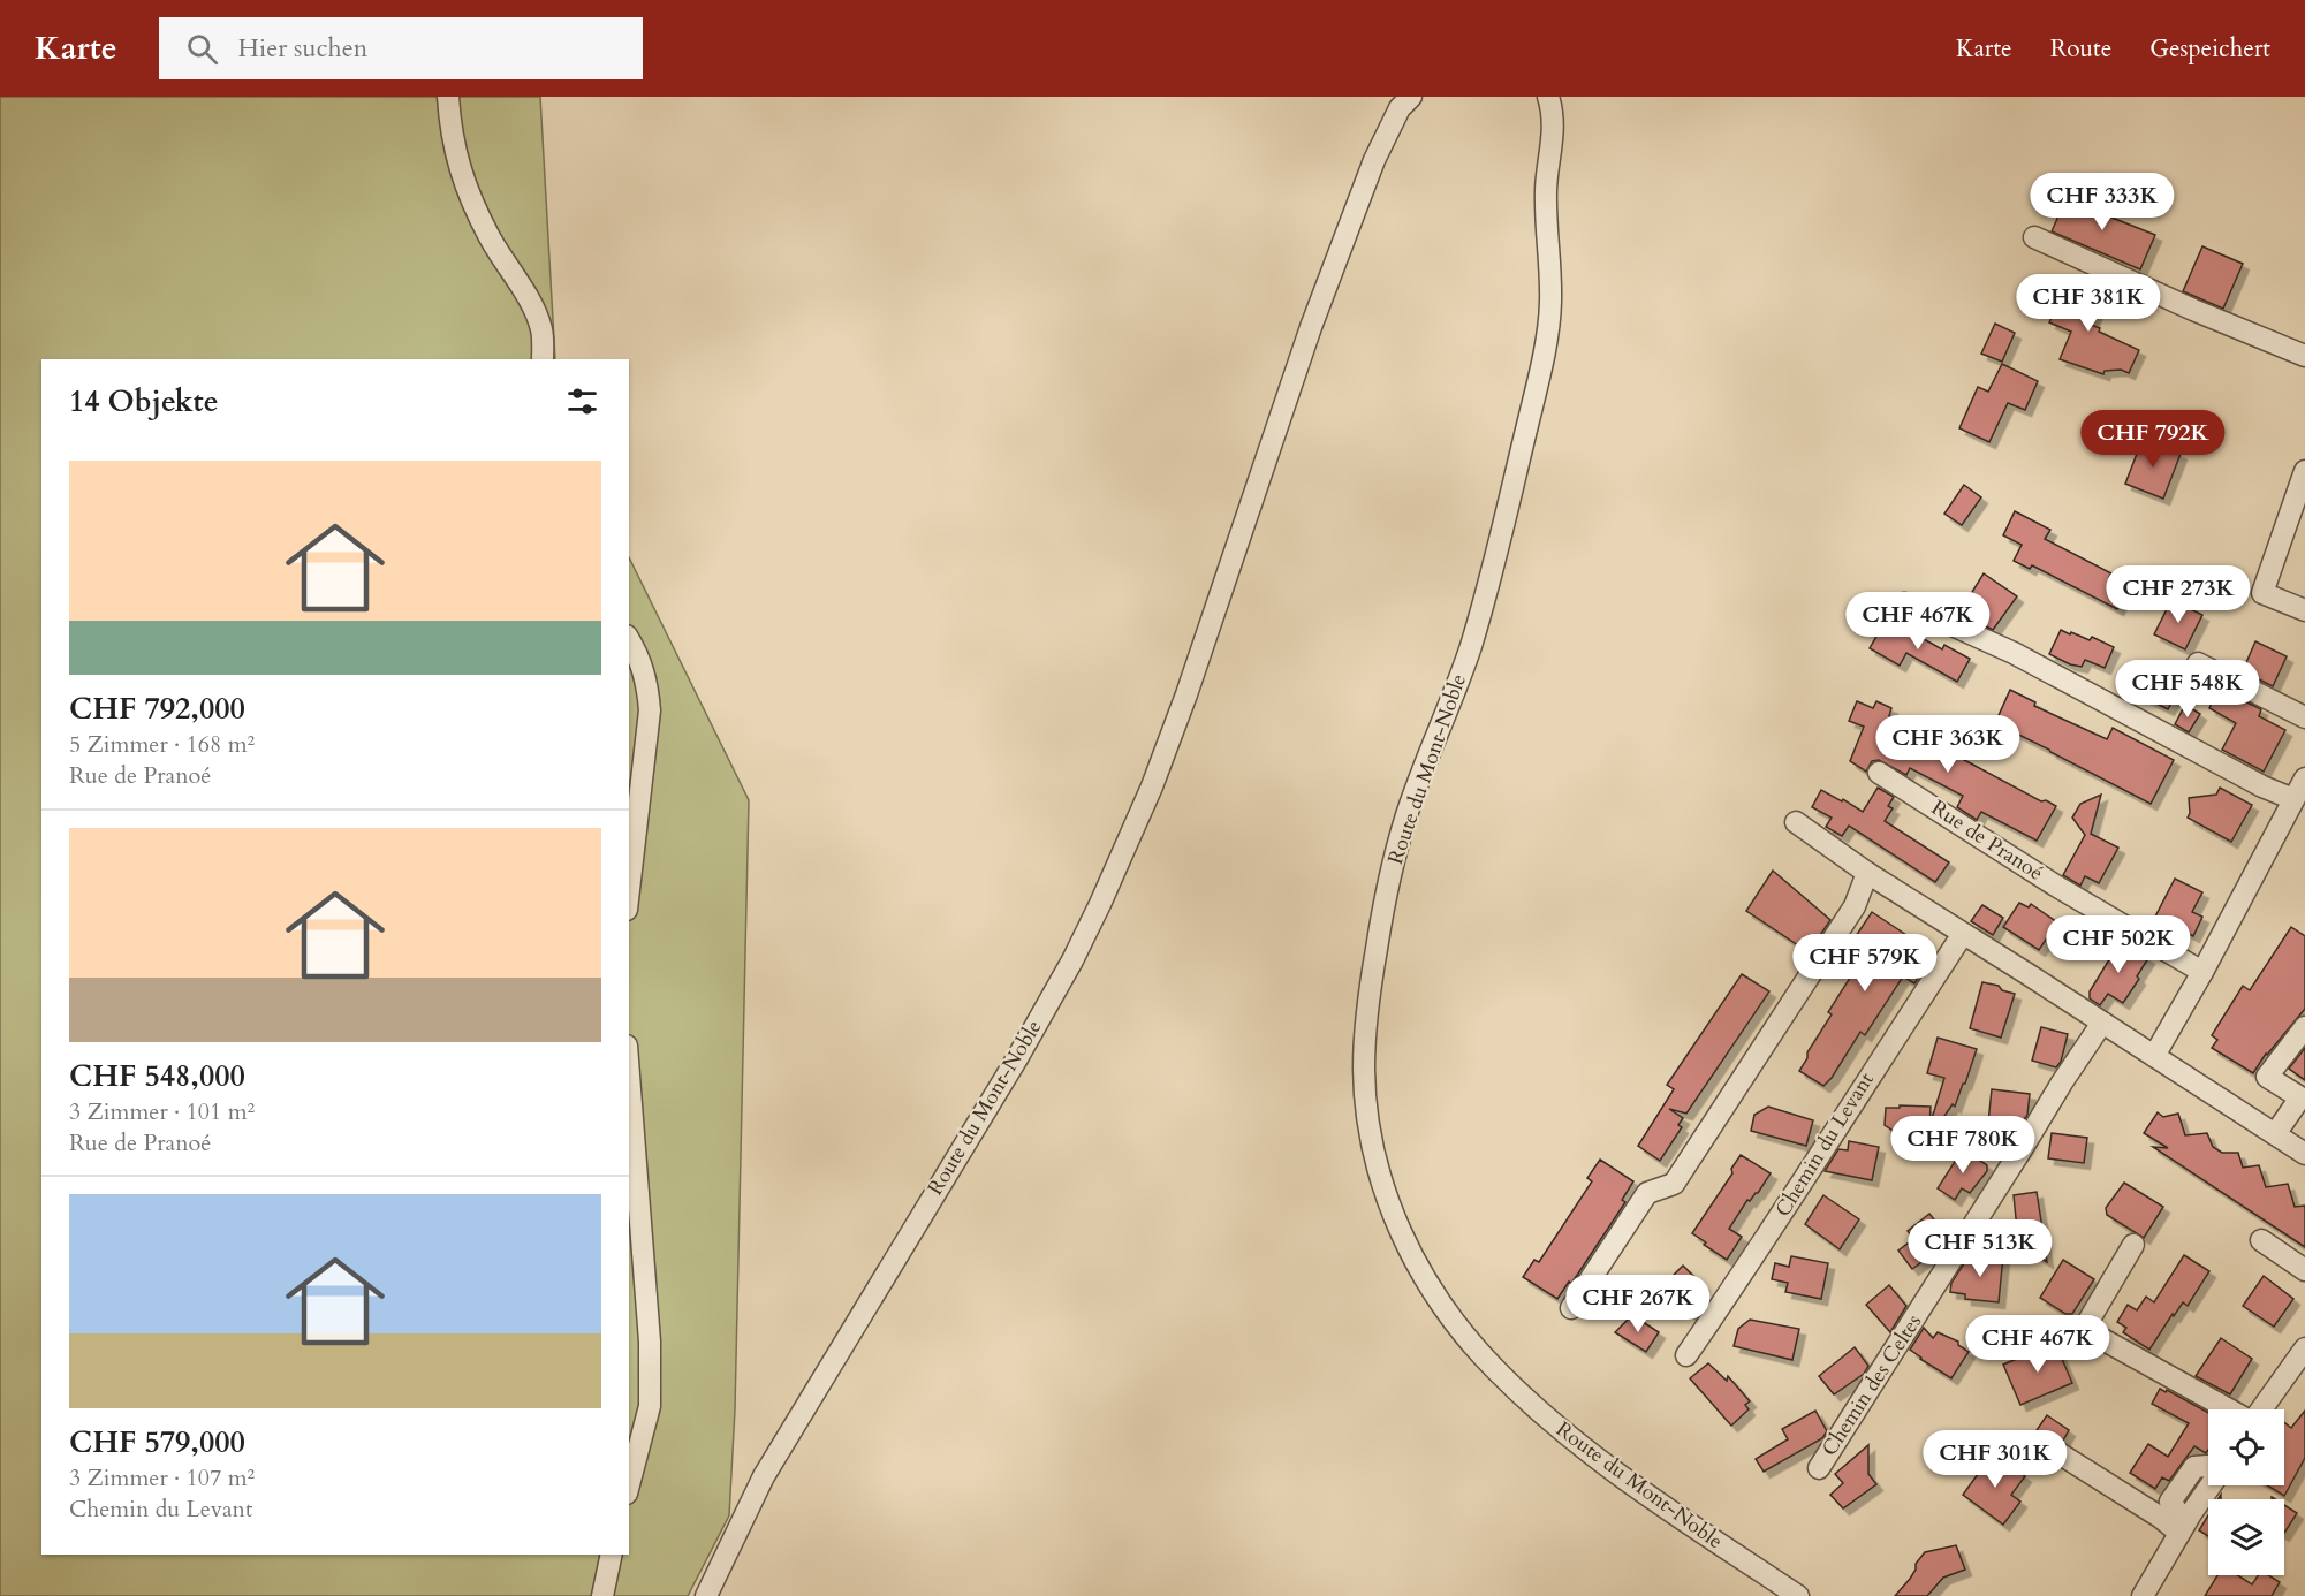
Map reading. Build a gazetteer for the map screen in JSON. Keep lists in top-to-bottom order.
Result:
{
  "streets": {
    "street": [
      "Route du Mont-Noble",
      "Rue de Pranoé",
      "Chemin du Levant",
      "Chemin des Celtes"
    ]
  },
  "page": {
    "header": "Karte",
    "search": "Hier suchen",
    "nav": ["Karte", "Route", "Gespeichert"],
    "price": [
      "CHF 333K",
      "CHF 381K",
      "CHF 792K",
      "CHF 273K",
      "CHF 467K",
      "CHF 548K",
      "CHF 363K",
      "CHF 502K",
      "CHF 579K",
      "CHF 780K",
      "CHF 513K",
      "CHF 267K",
      "CHF 467K",
      "CHF 301K"
    ],
    "heading": "14 Objekte",
    "list": [
      {
        "name": "CHF 792,000",
        "note": "5 Zimmer · 168 m² · Rue de Pranoé"
      },
      {
        "name": "CHF 548,000",
        "note": "3 Zimmer · 101 m² · Rue de Pranoé"
      },
      {
        "name": "CHF 579,000",
        "note": "3 Zimmer · 107 m² · Chemin du Levant"
      }
    ]
  }
}
